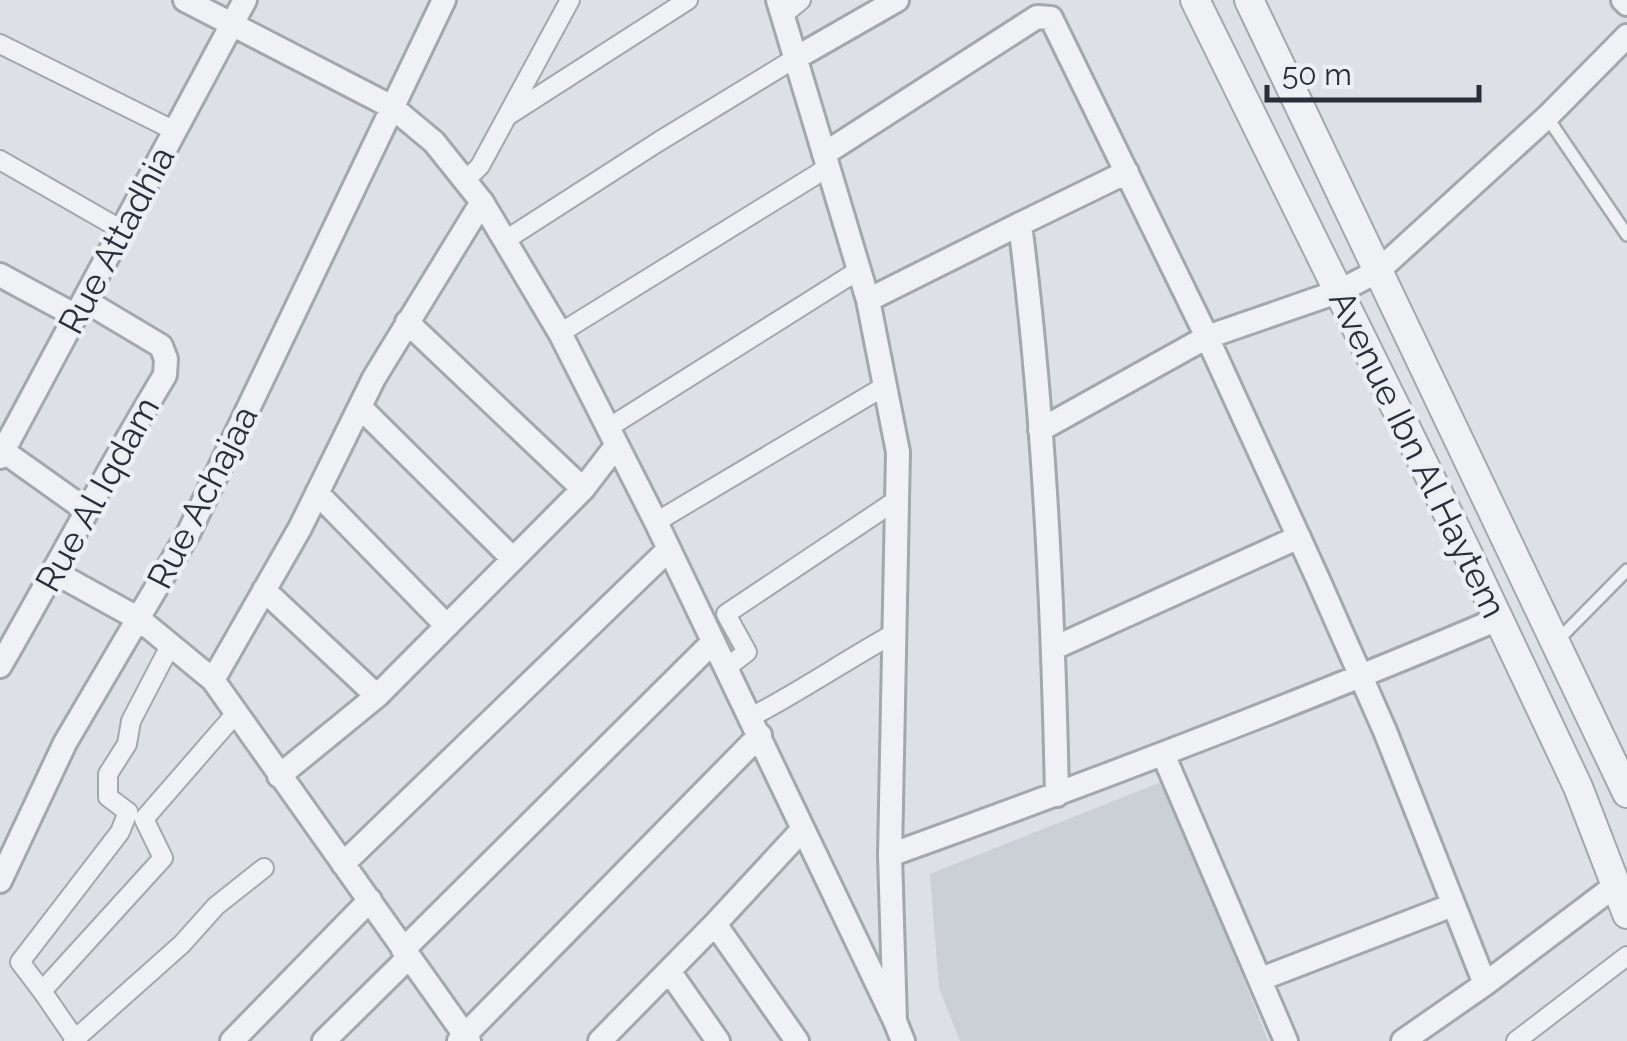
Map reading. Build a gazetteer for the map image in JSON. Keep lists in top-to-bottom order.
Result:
{
  "streets": {
    "street": [
      "Rue Attadhia",
      "Avenue Ibn Al Haytem",
      "Rue Al Iqdam",
      "Rue Achajaa"
    ]
  },
  "crossings": [
    ["Rue Attadhia", "Rue Al Iqdam"]
  ],
  "scale_bar": "50 m"
}
